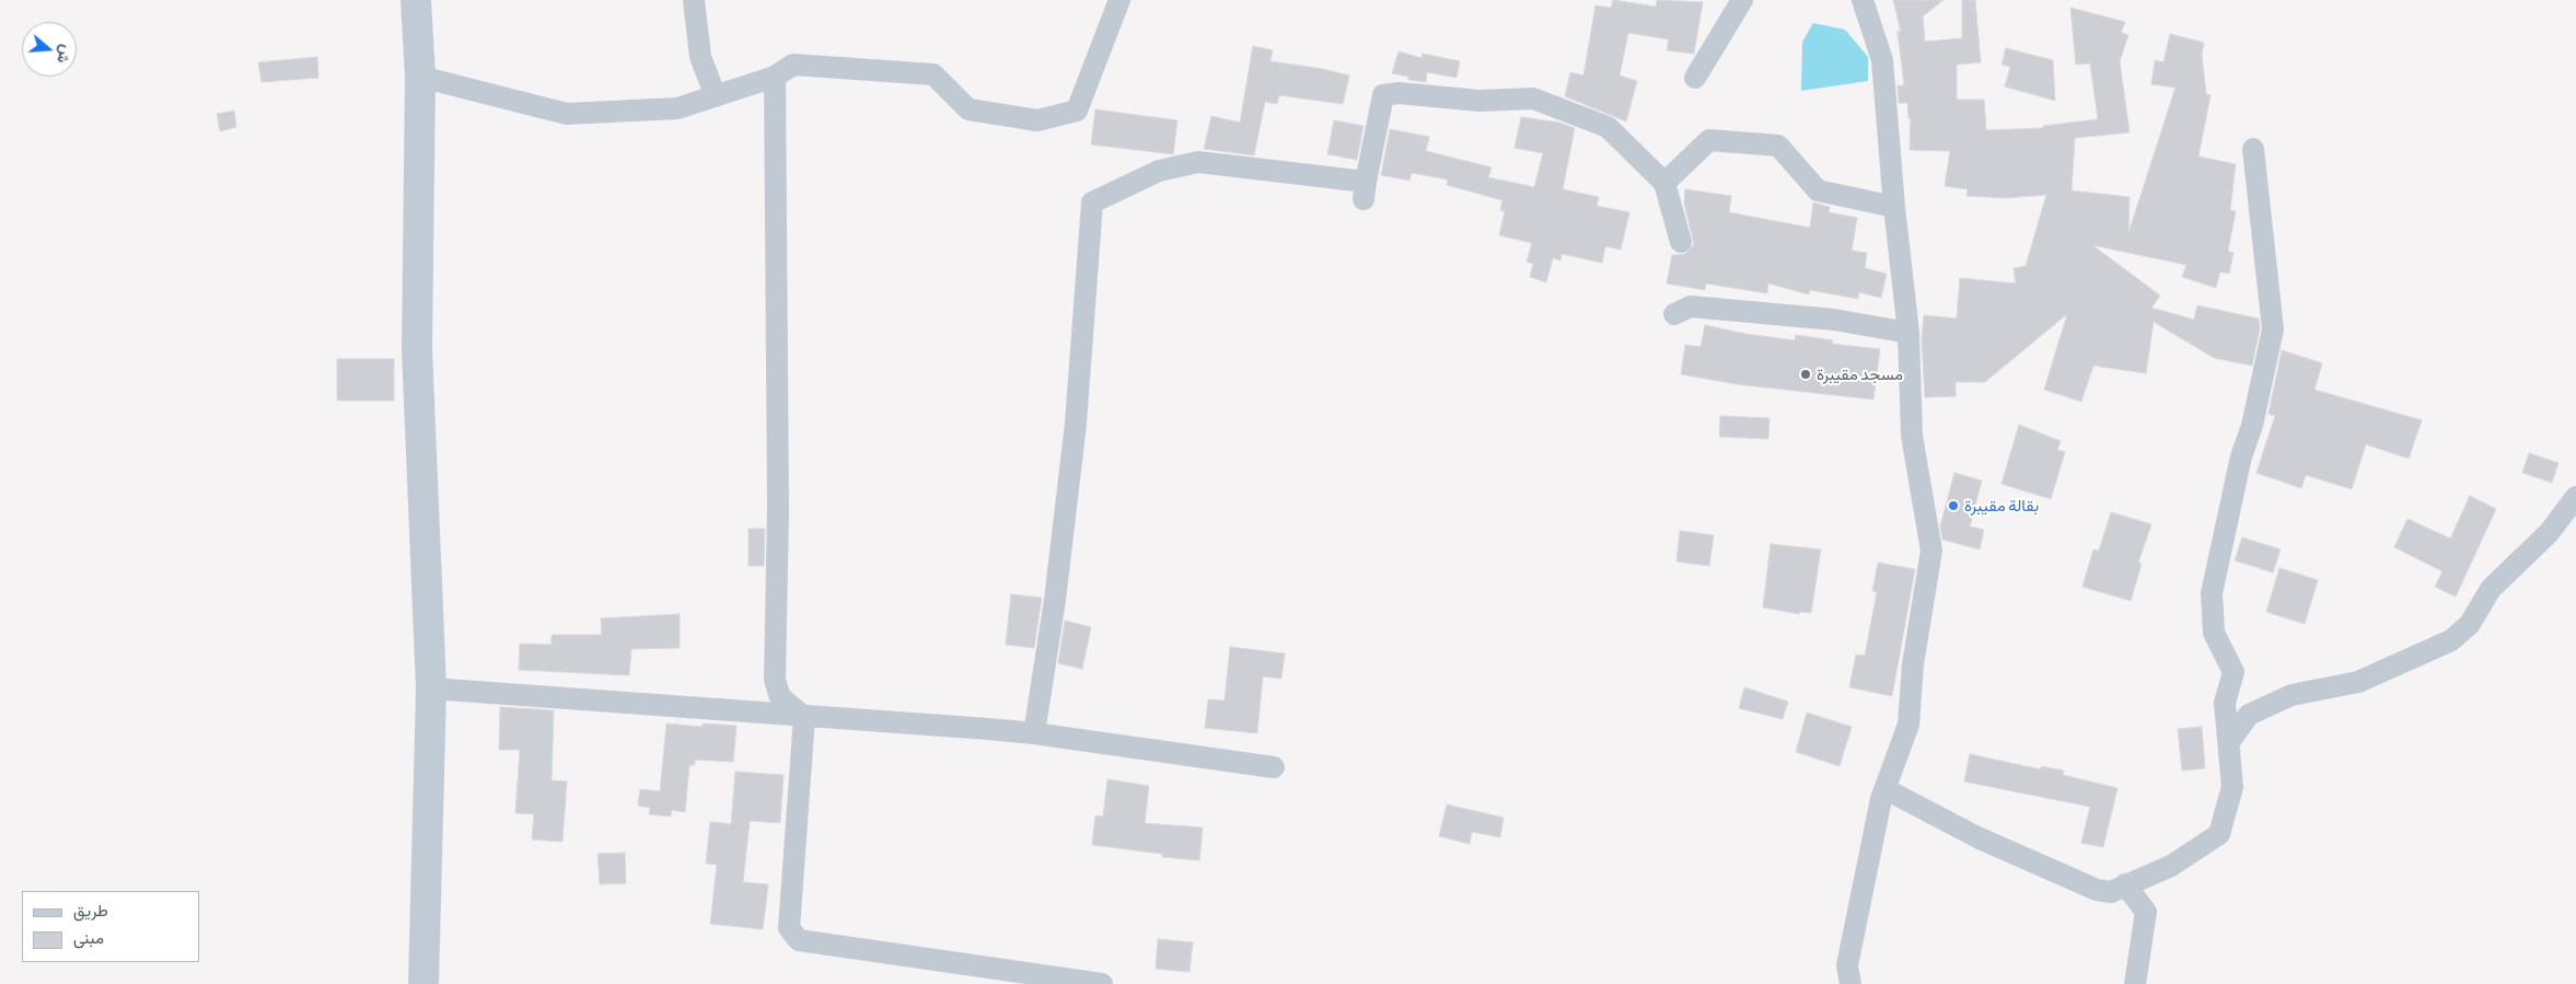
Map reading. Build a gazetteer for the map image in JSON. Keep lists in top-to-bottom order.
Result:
{
  "places": ["مسجد مقيبرة", "بقالة مقيبرة"],
  "legend": ["طريق", "مبنى"],
  "north": "right"
}
